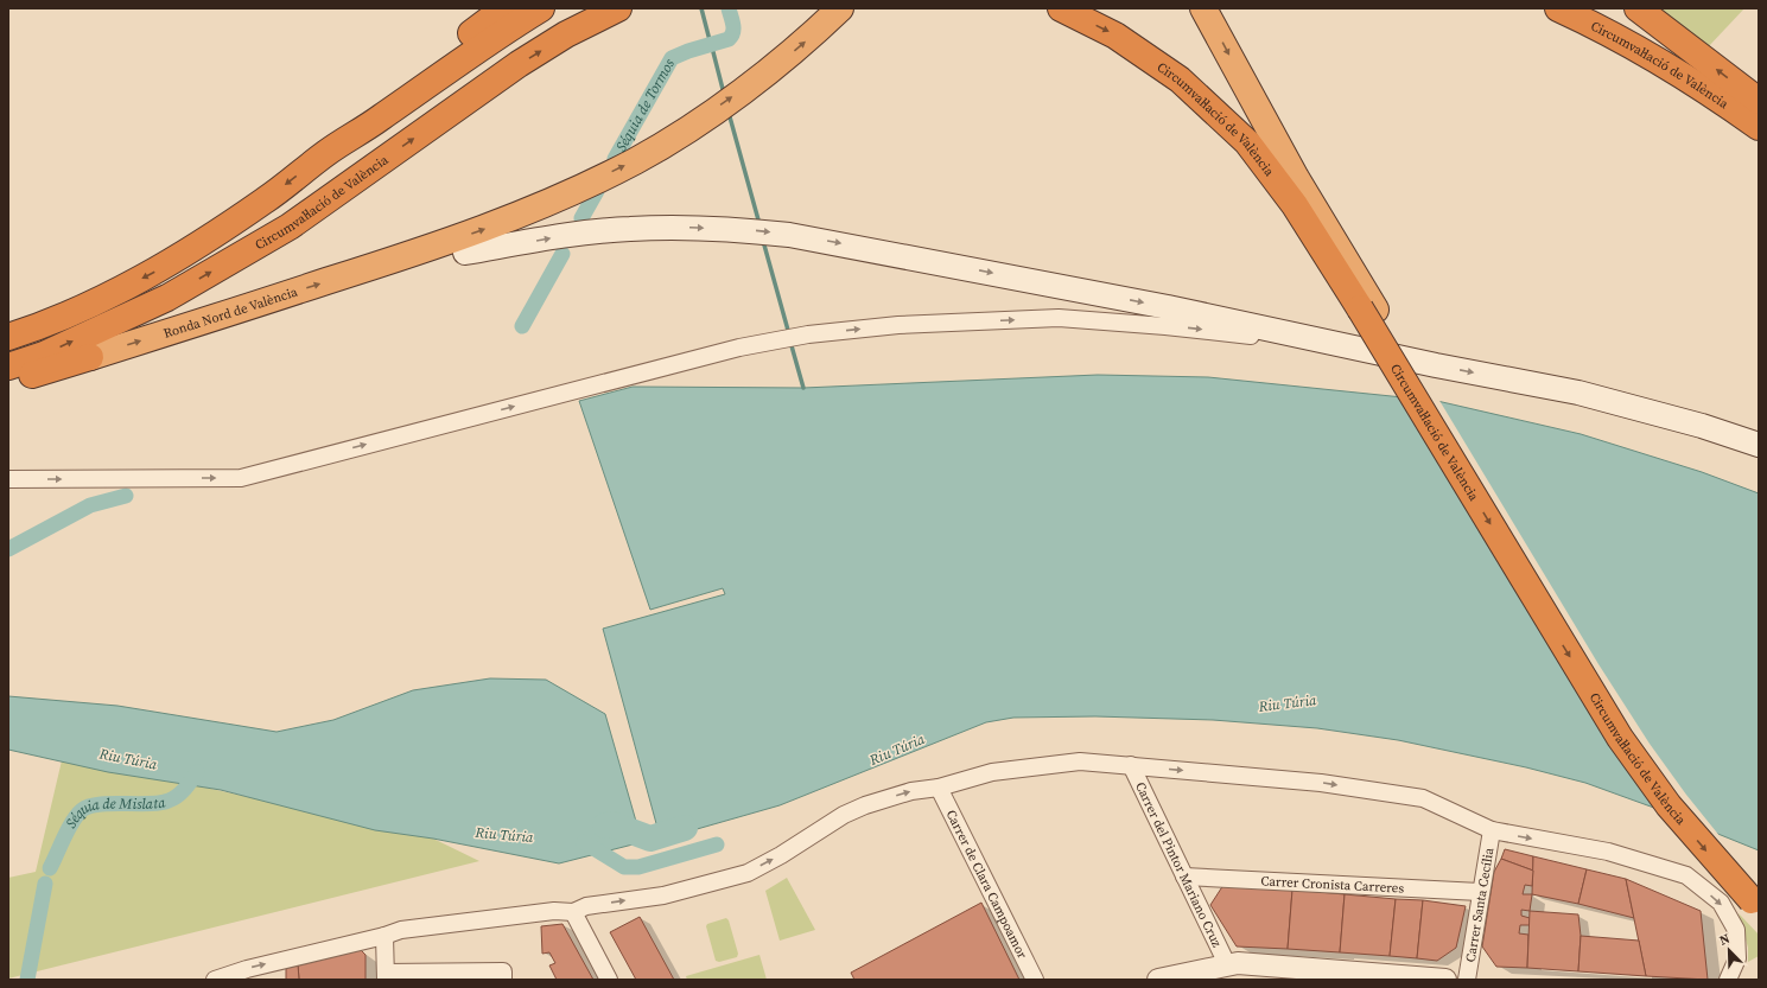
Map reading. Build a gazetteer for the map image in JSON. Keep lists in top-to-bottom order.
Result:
{
  "streets": {
    "highway": ["Circumval·lació de València", "Ronda Nord de València"],
    "street": [
      "Carrer del Pintor Mariano Cruz",
      "Carrer de Clara Campoamor",
      "Carrer Cronista Carreres",
      "Carrer Santa Cecília"
    ]
  },
  "crossings": [
    ["Carrer del Pintor Mariano Cruz", "Carrer Cronista Carreres"],
    ["Carrer Cronista Carreres", "Carrer Santa Cecília"]
  ],
  "water": ["Séquia de Tormos", "Riu Túria", "Séquia de Mislata"],
  "north": "top left"
}
